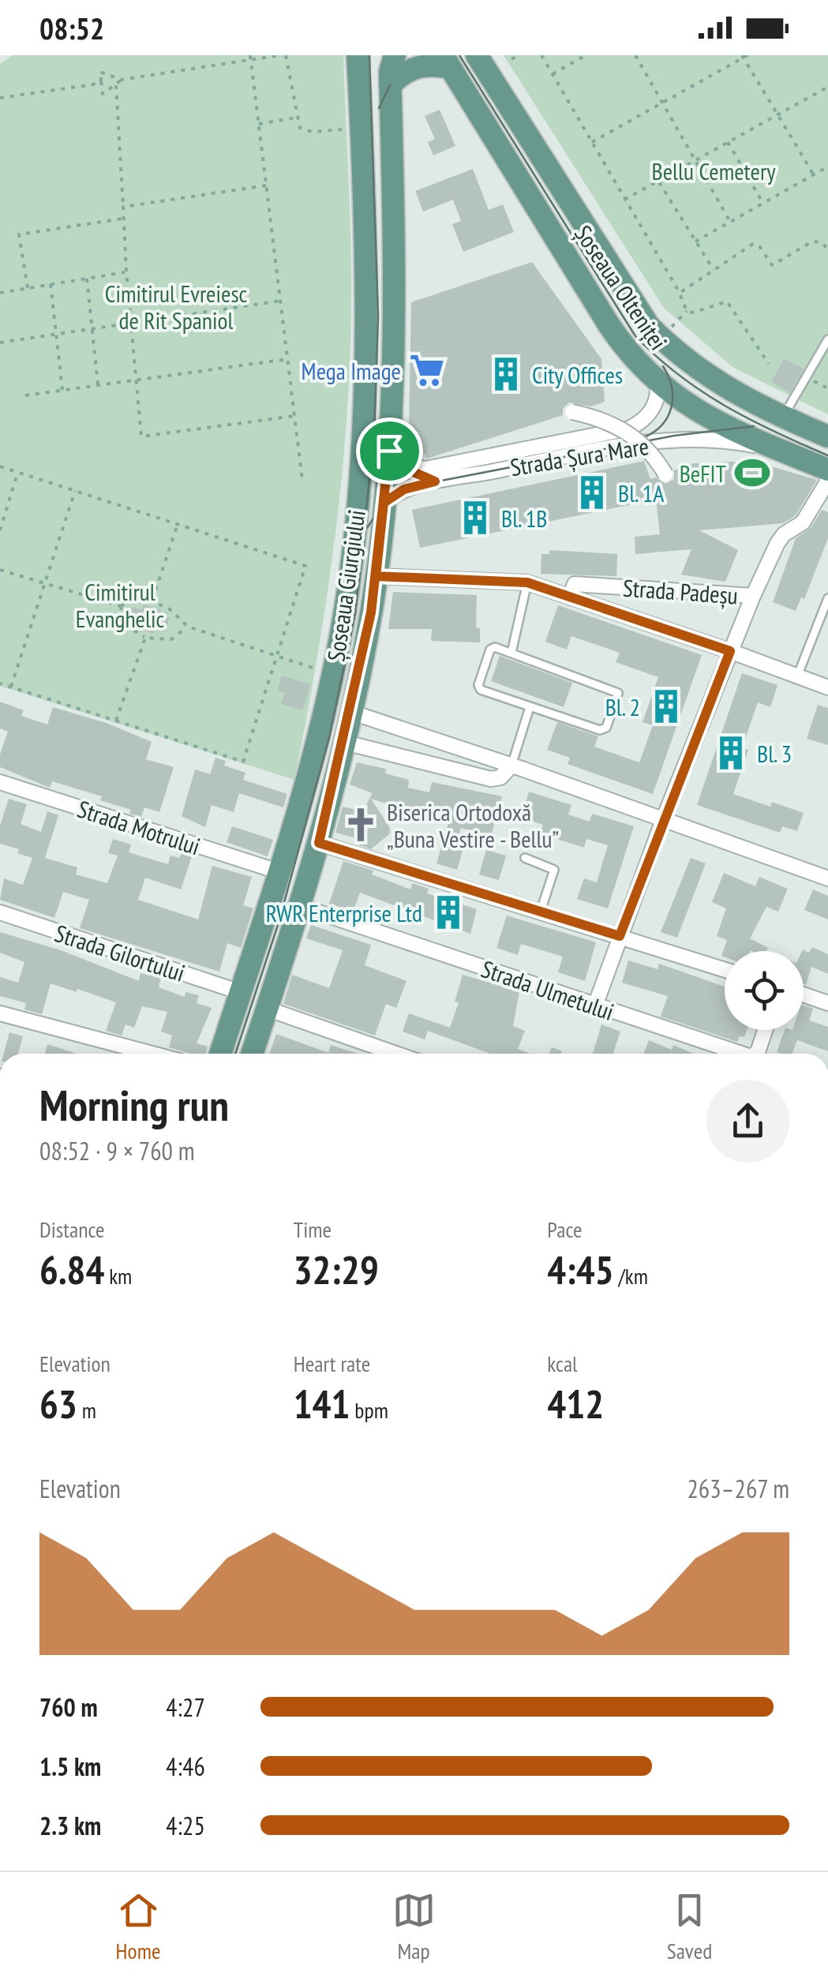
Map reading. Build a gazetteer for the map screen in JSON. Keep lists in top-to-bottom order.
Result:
{
  "streets": {
    "main road": ["Șoseaua Olteniței", "Șoseaua Giurgiului"],
    "street": [
      "Strada Șura Mare",
      "Strada Padeșu",
      "Strada Motrului",
      "Strada Gilortului",
      "Strada Ulmetului"
    ]
  },
  "crossings": [
    ["Șoseaua Olteniței", "Strada Șura Mare"],
    ["Strada Șura Mare", "Șoseaua Giurgiului"],
    ["Șoseaua Giurgiului", "Strada Padeșu"],
    ["Șoseaua Giurgiului", "Strada Motrului"],
    ["Șoseaua Giurgiului", "Strada Gilortului"],
    ["Șoseaua Giurgiului", "Strada Ulmetului"],
    ["Strada Padeșu", "Strada Ulmetului"]
  ],
  "parks": ["Bellu Cemetery", "Cimitirul Evreiesc de Rit Spaniol", "Cimitirul Evanghelic"],
  "places": {
    "supermarket": ["Mega Image"],
    "building": [
      "City Offices",
      "Bl. 1A",
      "Bl. 1B",
      "Bl. 2",
      "Bl. 3",
      "RWR Enterprise Ltd"
    ],
    "sports": ["BeFIT"],
    "church": ["Biserica Ortodoxă „Buna Vestire - Bellu”"]
  },
  "page": {
    "status": "08:52",
    "heading": ["Morning run", "08:52 · 9 × 760 m"],
    "stats": [
      ["Distance", "6.84 km"],
      ["Time", "32:29"],
      ["Pace", "4:45 /km"],
      ["Elevation", "63 m"],
      ["Heart rate", "141 bpm"],
      ["kcal", "412"]
    ],
    "chart": ["Elevation", "263–267 m"],
    "list": [
      {
        "name": "760 m",
        "note": "4:27"
      },
      {
        "name": "1.5 km",
        "note": "4:46"
      },
      {
        "name": "2.3 km",
        "note": "4:25"
      }
    ],
    "tabs": ["Home", "Map", "Saved"]
  }
}
